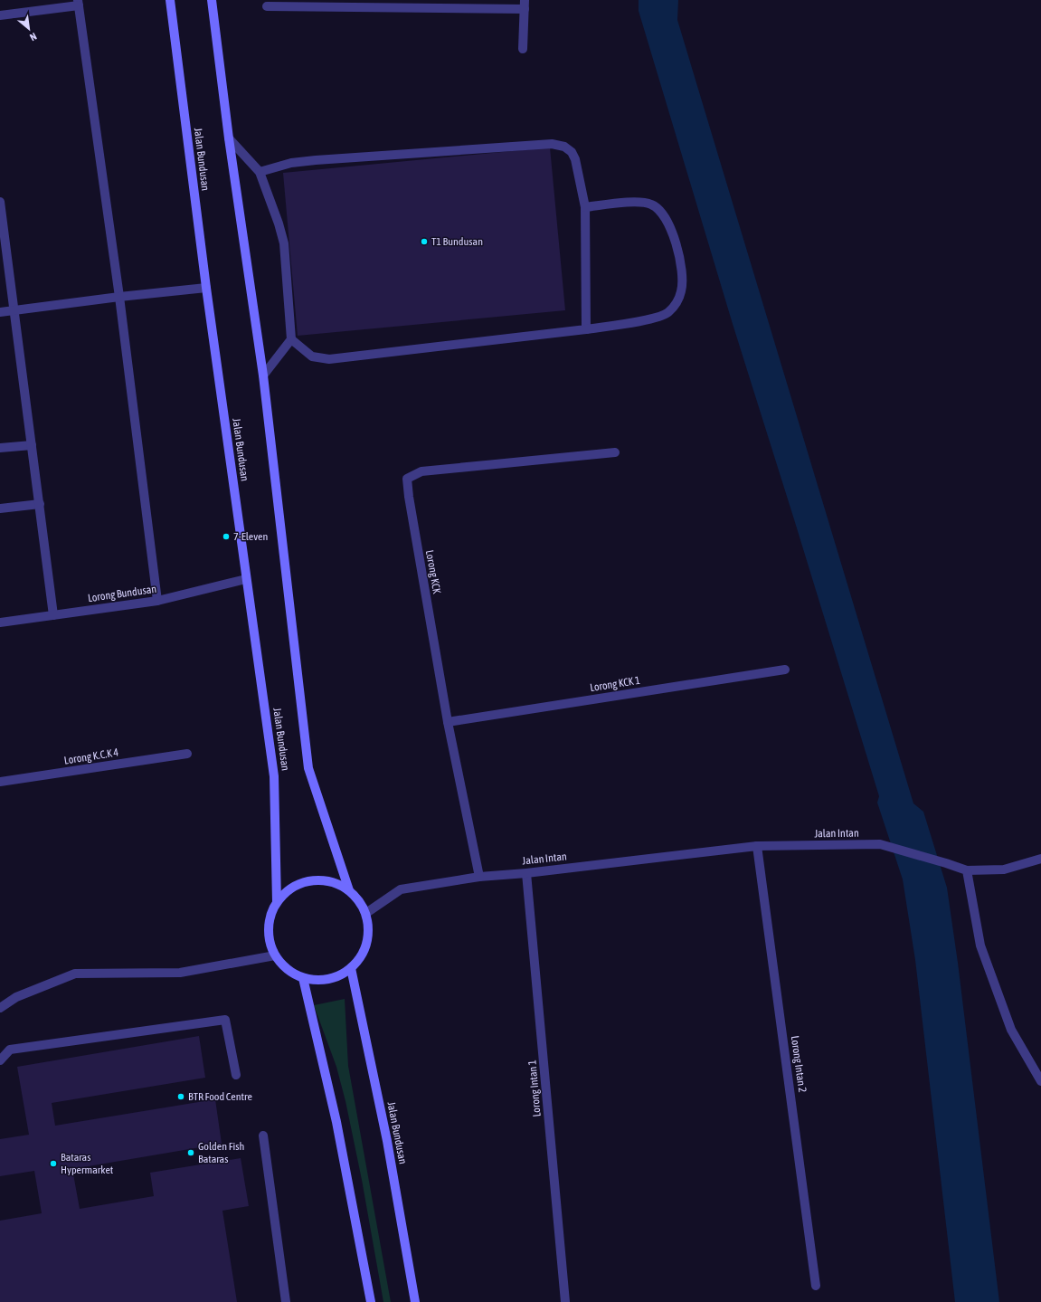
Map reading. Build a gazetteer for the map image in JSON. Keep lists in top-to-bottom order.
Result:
{
  "streets": {
    "main road": ["Jalan Bundusan"],
    "street": [
      "Lorong KCK",
      "Lorong Bundusan",
      "Lorong KCK 1",
      "Lorong K.C.K 4",
      "Jalan Intan",
      "Lorong Intan 2",
      "Lorong Intan 1"
    ]
  },
  "crossings": [
    ["Jalan Bundusan", "Lorong Bundusan"],
    ["Jalan Bundusan", "Jalan Intan"],
    ["Lorong KCK", "Lorong KCK 1"],
    ["Lorong KCK", "Jalan Intan"],
    ["Jalan Intan", "Lorong Intan 2"],
    ["Jalan Intan", "Lorong Intan 1"]
  ],
  "places": [
    "T1 Bundusan",
    "7-Eleven",
    "BTR Food Centre",
    "Golden Fish Bataras",
    "Bataras Hypermarket"
  ],
  "north": "bottom right"
}
